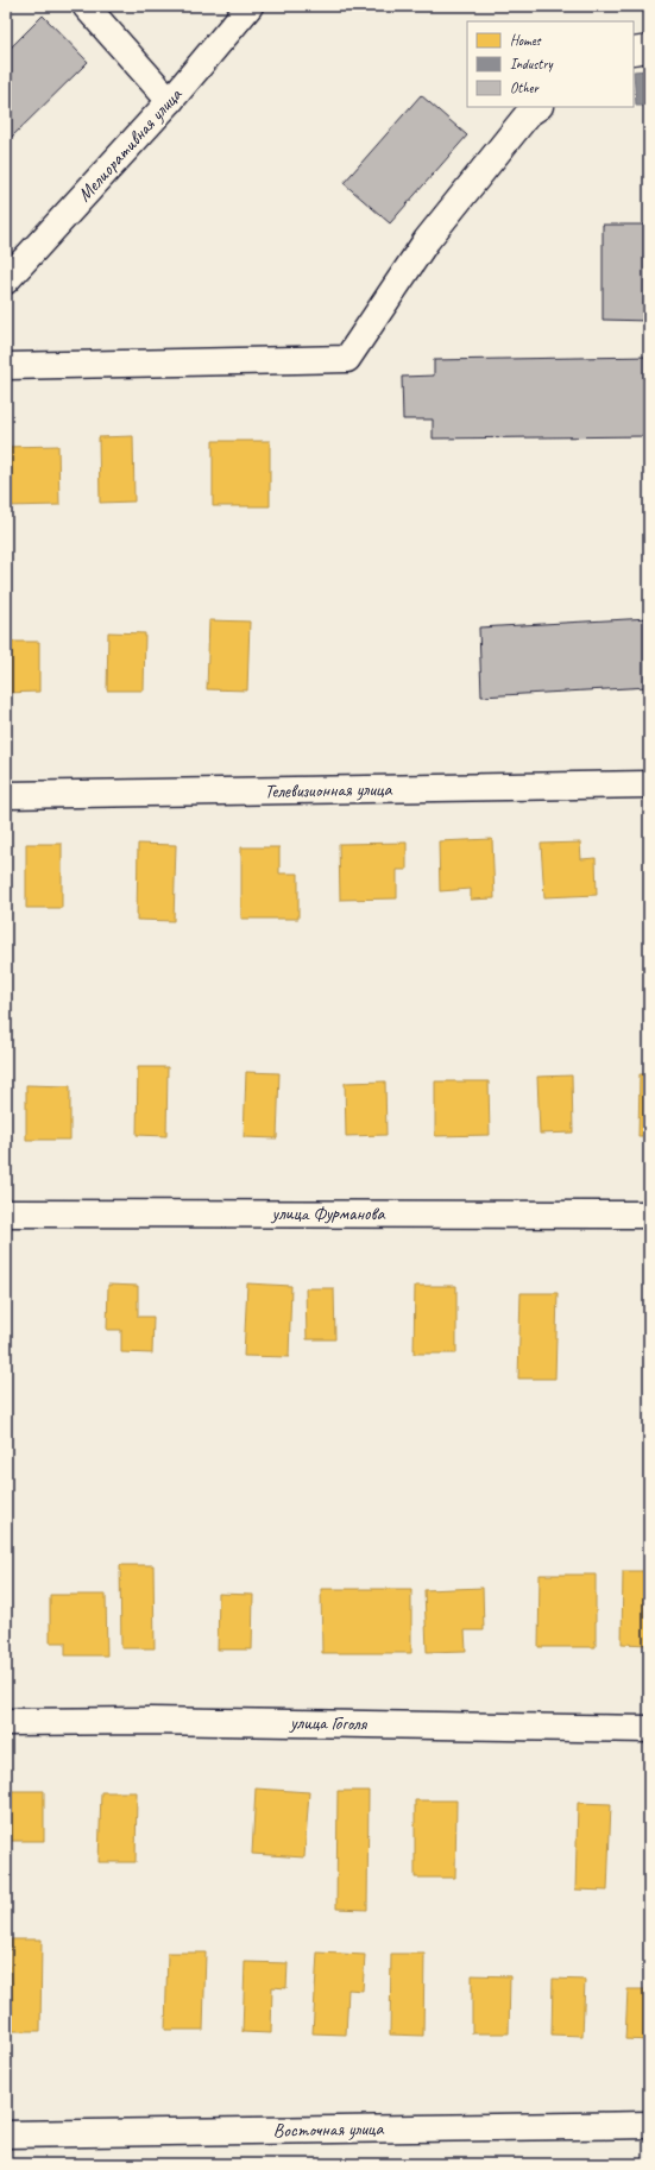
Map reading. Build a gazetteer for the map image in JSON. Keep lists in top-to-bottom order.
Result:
{
  "streets": {
    "street": [
      "Мелиоративная улица",
      "Телевизионная улица",
      "улица Фурманова",
      "улица Гоголя",
      "Восточная улица"
    ]
  },
  "legend": ["Homes", "Industry", "Other"]
}
